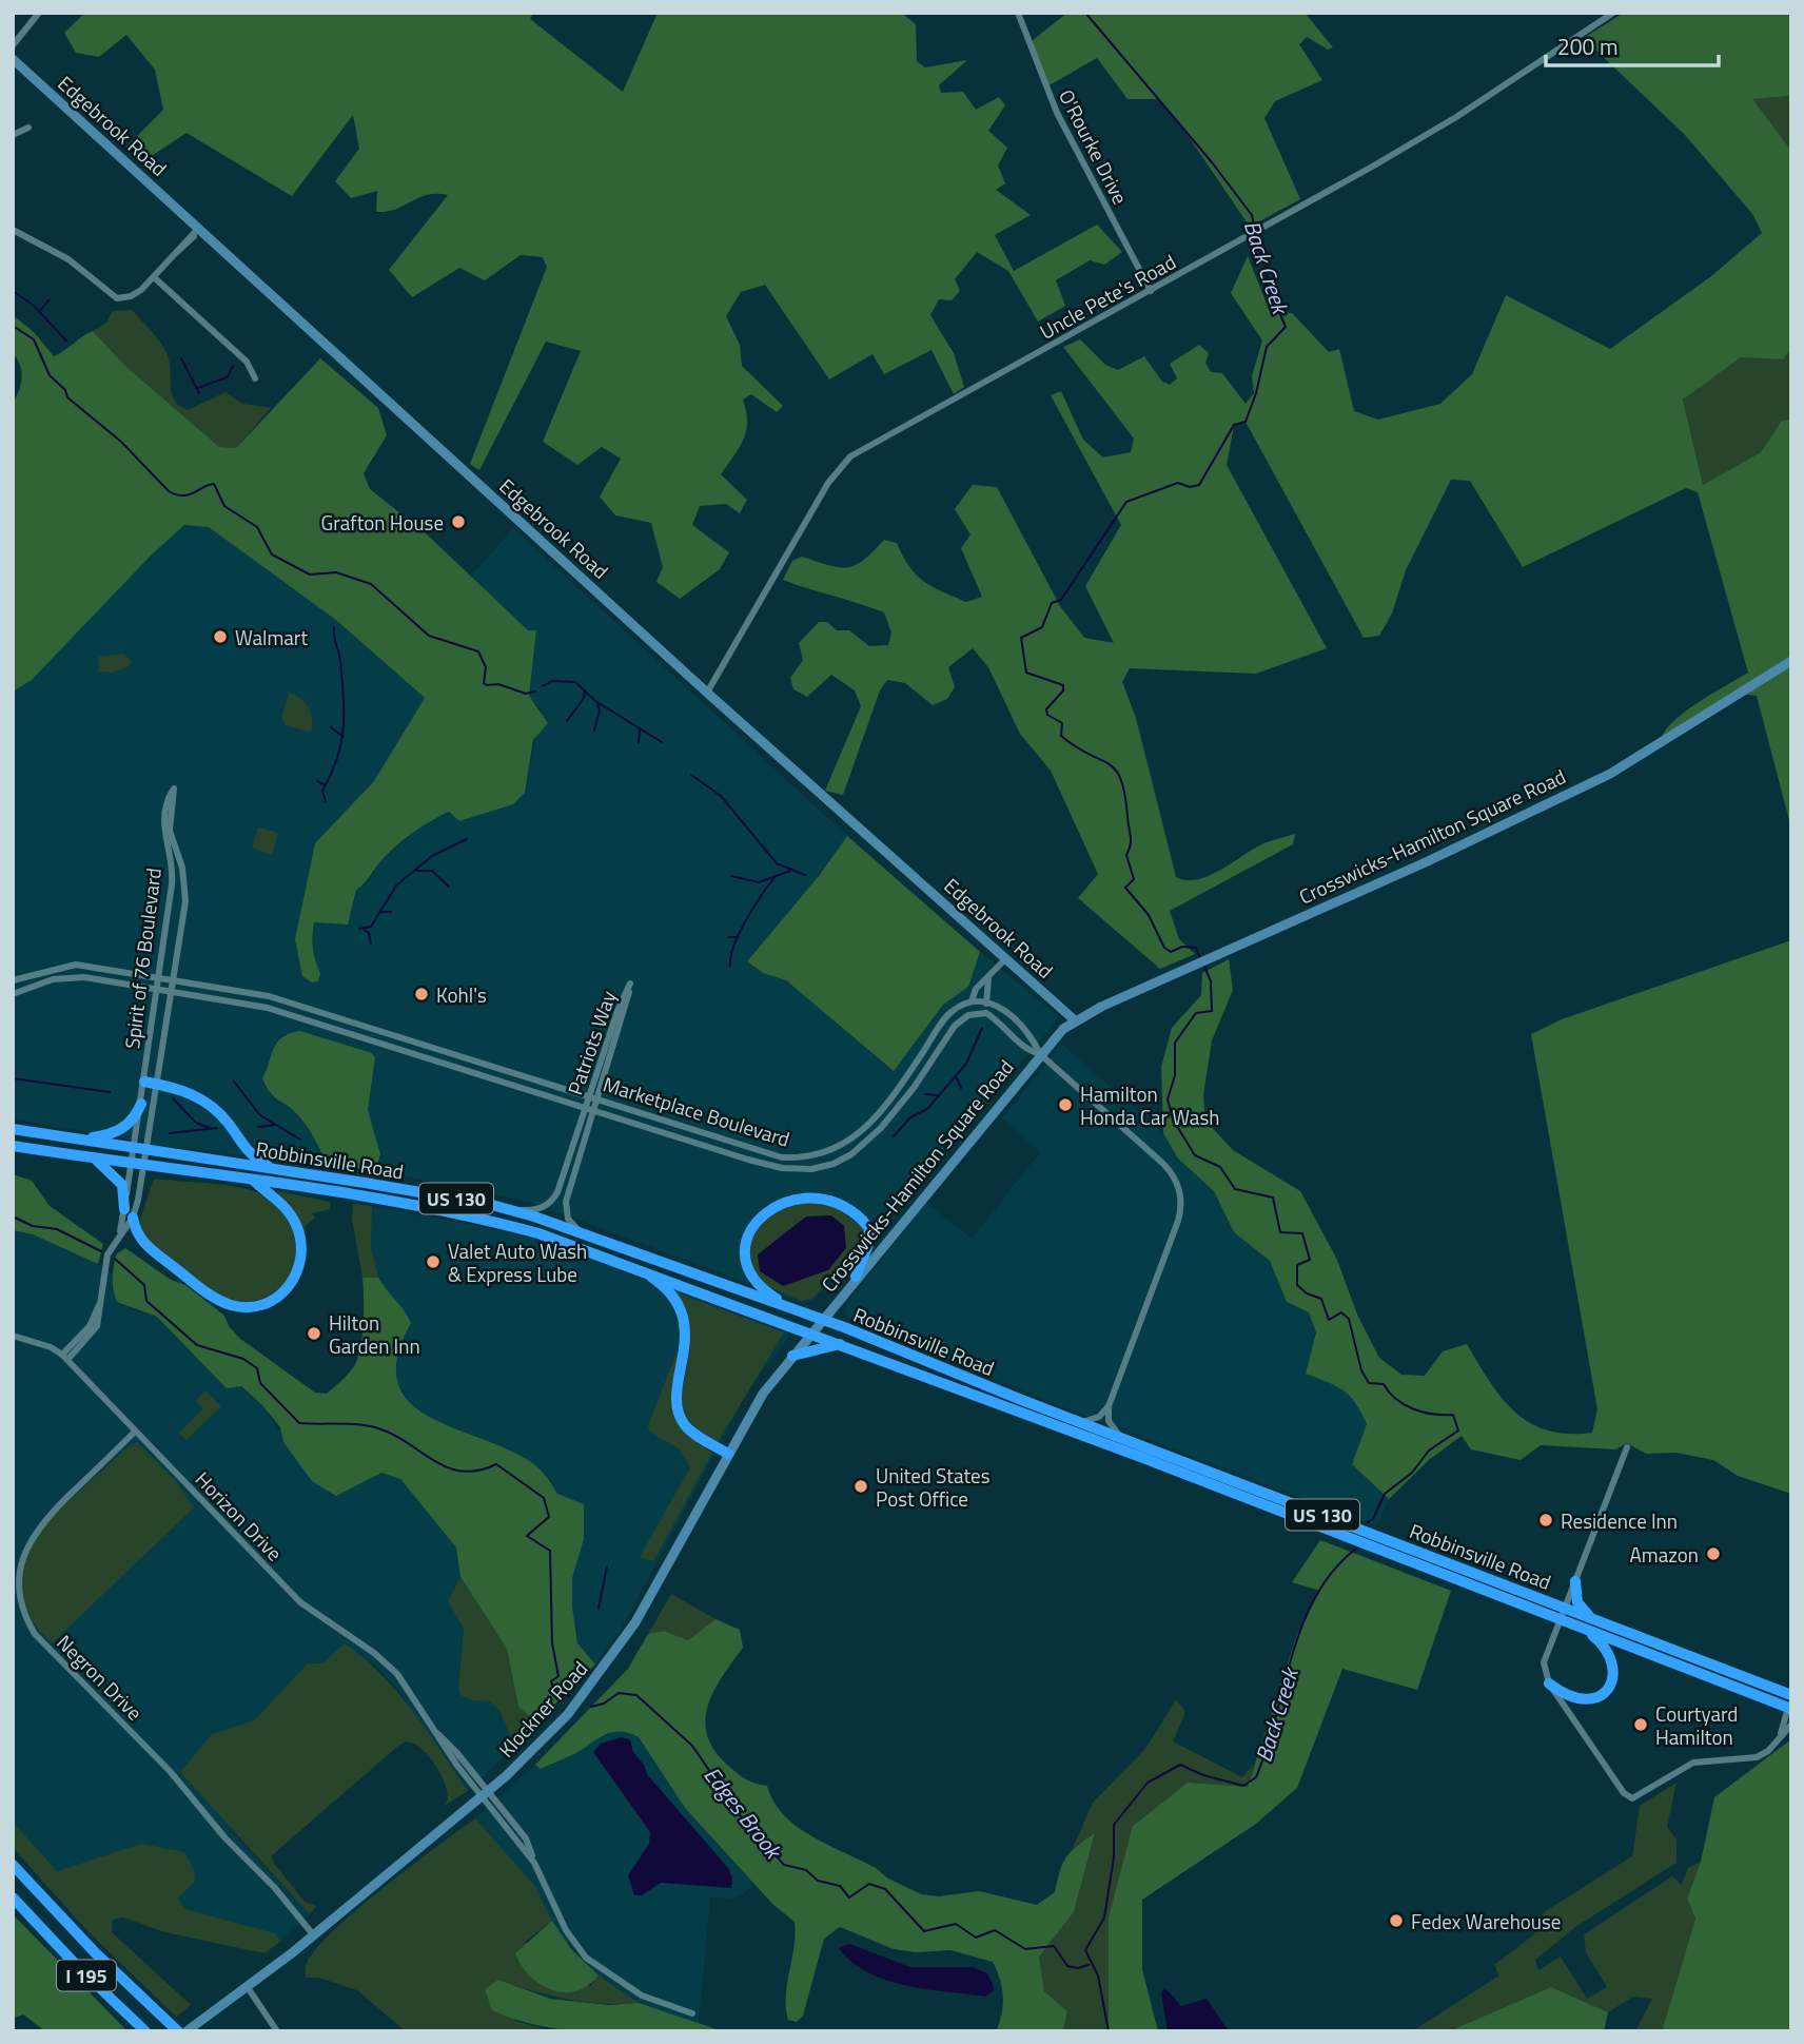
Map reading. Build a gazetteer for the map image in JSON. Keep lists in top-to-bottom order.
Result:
{
  "streets": {
    "highway": ["Robbinsville Road", "US 130", "I 195"],
    "main road": ["Edgebrook Road", "Crosswicks-Hamilton Square Road", "Klockner Road"],
    "street": [
      "O'Rourke Drive",
      "Uncle Pete's Road",
      "Spirit of 76 Boulevard",
      "Patriots Way",
      "Marketplace Boulevard",
      "Horizon Drive",
      "Negron Drive"
    ]
  },
  "crossings": [
    ["Edgebrook Road", "Uncle Pete's Road"],
    ["Edgebrook Road", "Crosswicks-Hamilton Square Road"],
    ["Edgebrook Road", "Marketplace Boulevard"],
    ["O'Rourke Drive", "Uncle Pete's Road"],
    ["Crosswicks-Hamilton Square Road", "Robbinsville Road"],
    ["Crosswicks-Hamilton Square Road", "Klockner Road"],
    ["Spirit of 76 Boulevard", "Marketplace Boulevard"],
    ["Spirit of 76 Boulevard", "Robbinsville Road"],
    ["Patriots Way", "Marketplace Boulevard"],
    ["Patriots Way", "Robbinsville Road"],
    ["Robbinsville Road", "Klockner Road"],
    ["Horizon Drive", "Negron Drive"],
    ["Horizon Drive", "Klockner Road"],
    ["Negron Drive", "Klockner Road"]
  ],
  "water": ["Back Creek", "Edges Brook"],
  "places": [
    "Grafton House",
    "Walmart",
    "Kohl's",
    "Hamilton Honda Car Wash",
    "Valet Auto Wash & Express Lube",
    "Hilton Garden Inn",
    "United States Post Office",
    "Residence Inn",
    "Amazon",
    "Courtyard Hamilton",
    "Fedex Warehouse"
  ],
  "scale_bar": "200 m"
}
